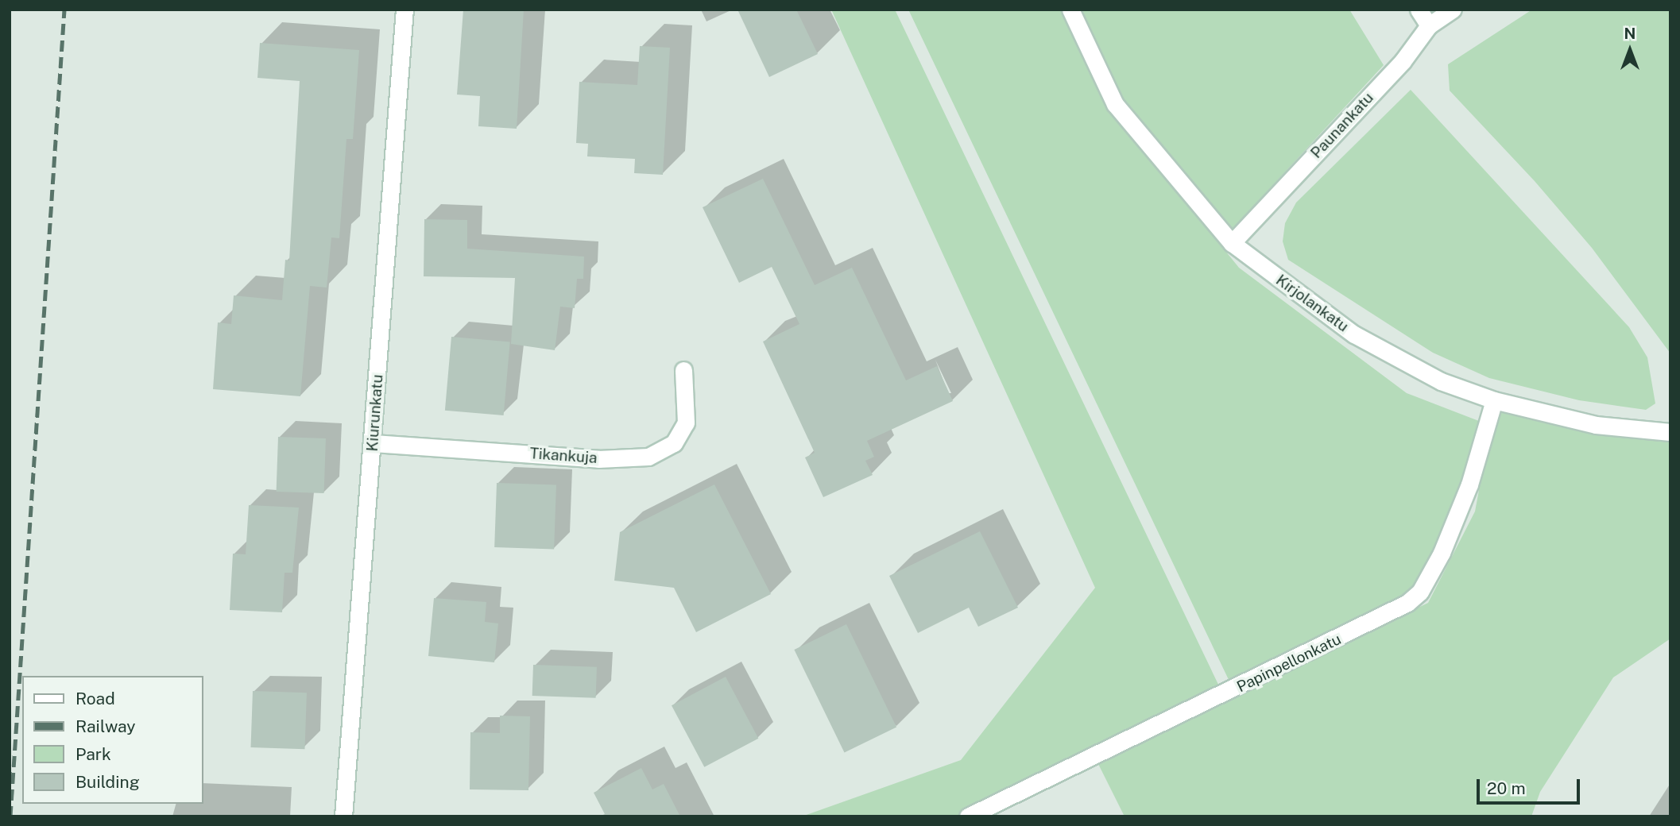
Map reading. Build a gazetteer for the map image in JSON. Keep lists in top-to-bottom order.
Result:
{
  "streets": {
    "street": [
      "Paunankatu",
      "Kirjolankatu",
      "Kiurunkatu",
      "Tikankuja",
      "Papinpellonkatu"
    ]
  },
  "crossings": [
    ["Paunankatu", "Kirjolankatu"],
    ["Kirjolankatu", "Papinpellonkatu"],
    ["Kiurunkatu", "Tikankuja"]
  ],
  "legend": [
    "Road",
    "Railway",
    "Park",
    "Building"
  ],
  "scale_bar": "20 m",
  "north": "top"
}
